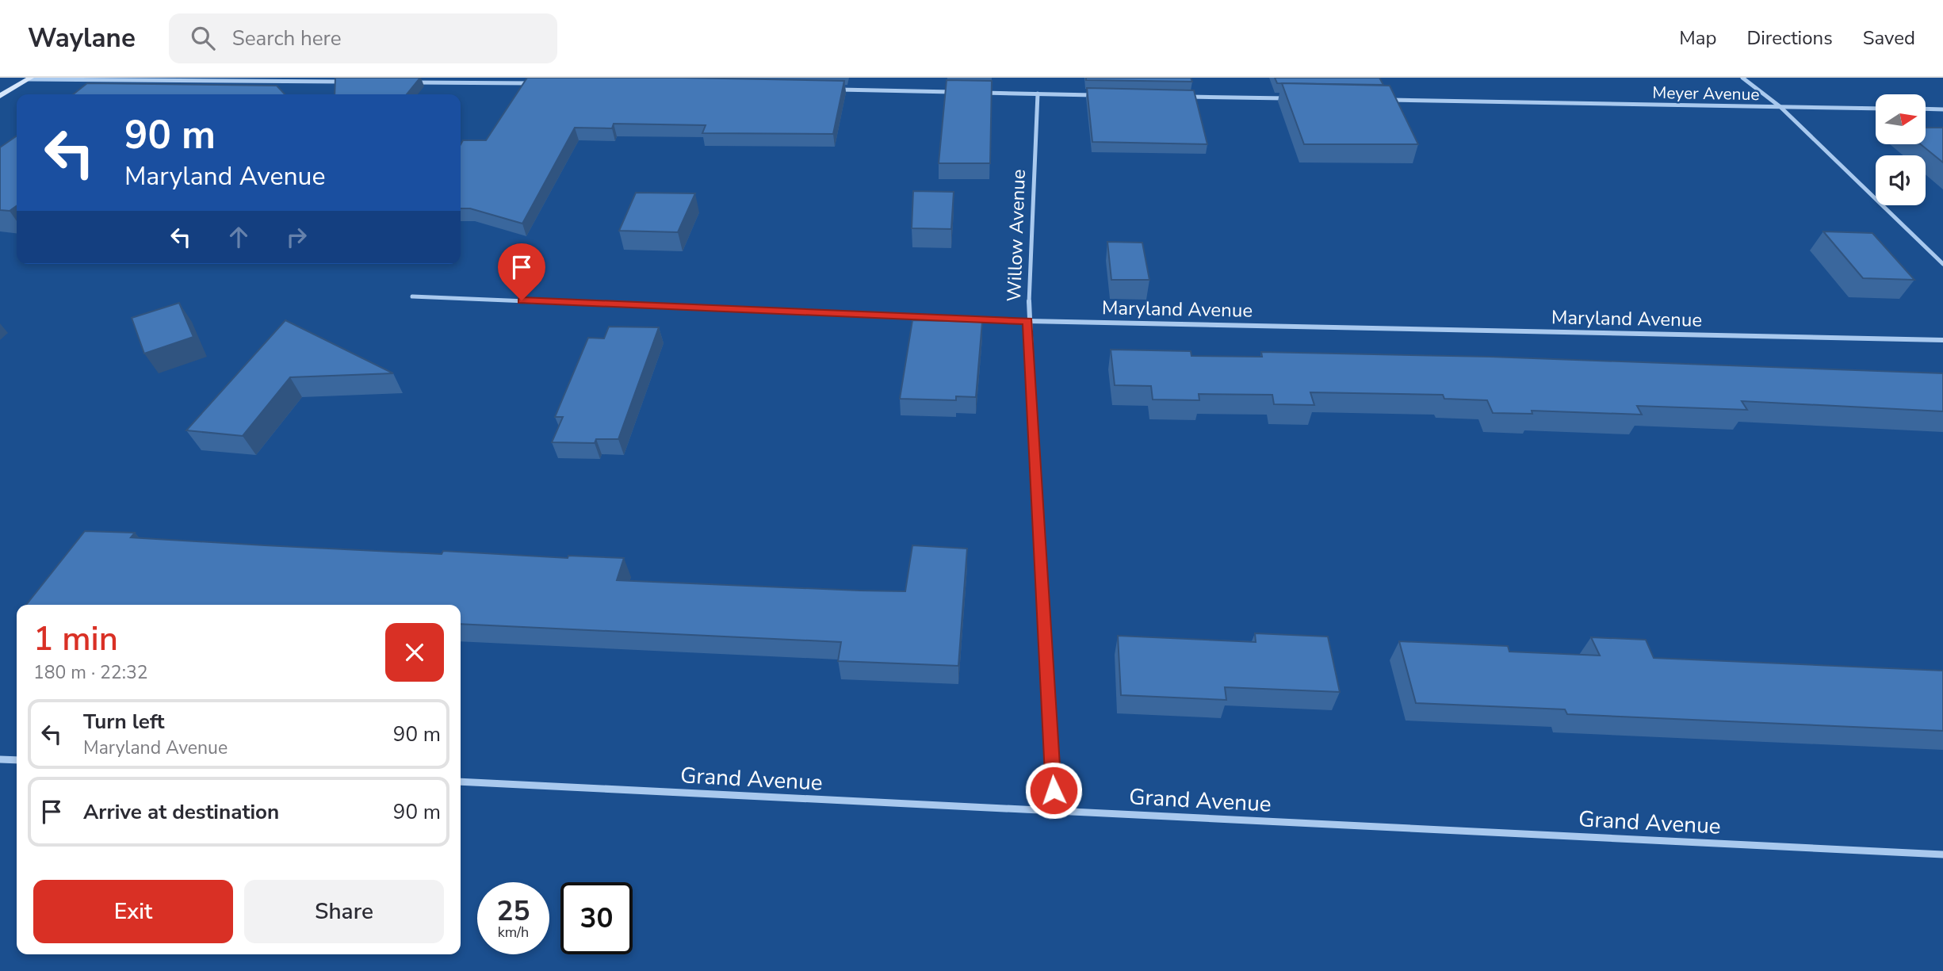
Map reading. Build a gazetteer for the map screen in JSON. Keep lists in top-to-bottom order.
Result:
{
  "streets": {
    "street": [
      "Meyer Avenue",
      "Willow Avenue",
      "Maryland Avenue",
      "Grand Avenue"
    ]
  },
  "crossings": [
    ["Willow Avenue", "Maryland Avenue"],
    ["Willow Avenue", "Grand Avenue"]
  ],
  "north": "right",
  "page": {
    "header": "Waylane",
    "search": "Search here",
    "nav": ["Map", "Directions", "Saved"],
    "turn": ["90 m", "Maryland Avenue"],
    "heading": ["1 min", "180 m · 22:32"],
    "list": [
      {
        "name": "Turn left",
        "note": "Maryland Avenue",
        "value": "90 m"
      },
      {
        "name": "Arrive at destination",
        "value": "90 m"
      }
    ],
    "buttons": ["Exit", "Share"],
    "speed": "25 km/h",
    "limit": "30"
  }
}
